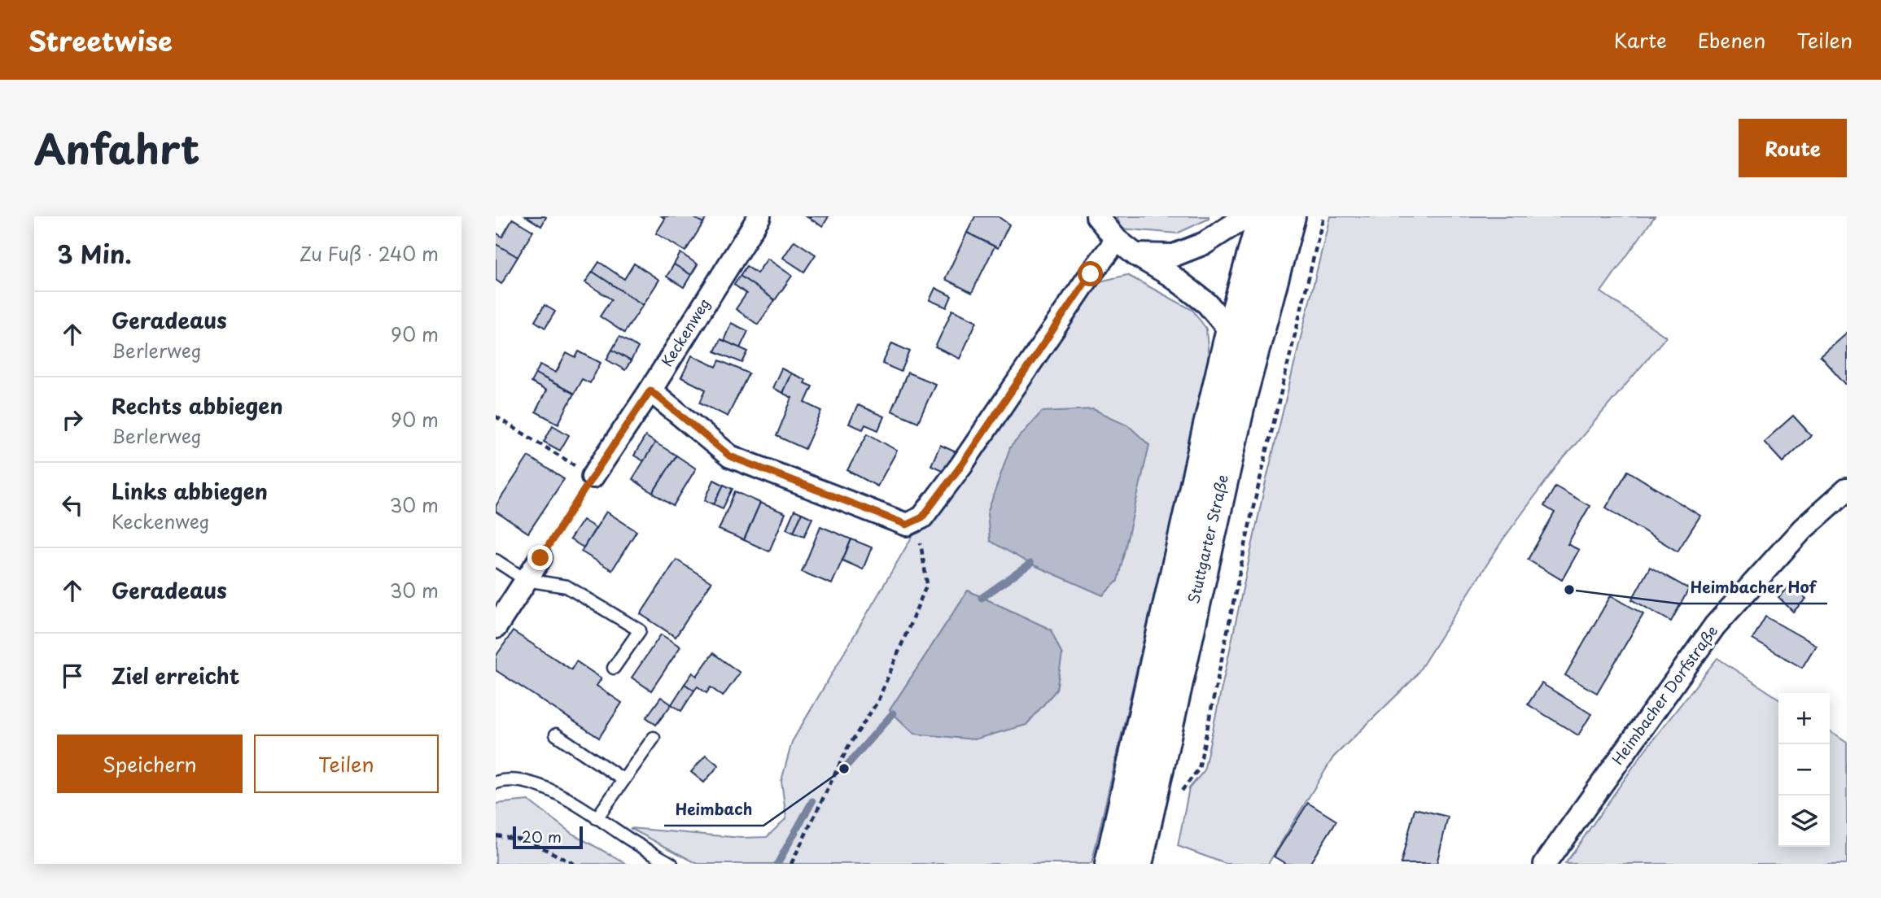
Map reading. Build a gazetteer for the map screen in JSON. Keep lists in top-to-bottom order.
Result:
{
  "streets": {
    "main road": ["Stuttgarter Straße"],
    "street": ["Keckenweg", "Heimbacher Dorfstraße"]
  },
  "places": ["Heimbacher Hof", "Heimbach"],
  "scale_bar": "20 m",
  "page": {
    "header": "Streetwise",
    "nav": ["Karte", "Ebenen", "Teilen"],
    "title": "Anfahrt",
    "buttons": [
      "Route",
      ["Speichern", "Teilen"]
    ],
    "heading": ["3 Min.", "Zu Fuß · 240 m"],
    "list": [
      ["Geradeaus", "Berlerweg", "90 m"],
      ["Rechts abbiegen", "Berlerweg", "90 m"],
      ["Links abbiegen", "Keckenweg", "30 m"],
      ["Geradeaus", "30 m"],
      "Ziel erreicht"
    ],
    "map_buttons": ["+", "−"],
    "scale": "20 m"
  }
}
